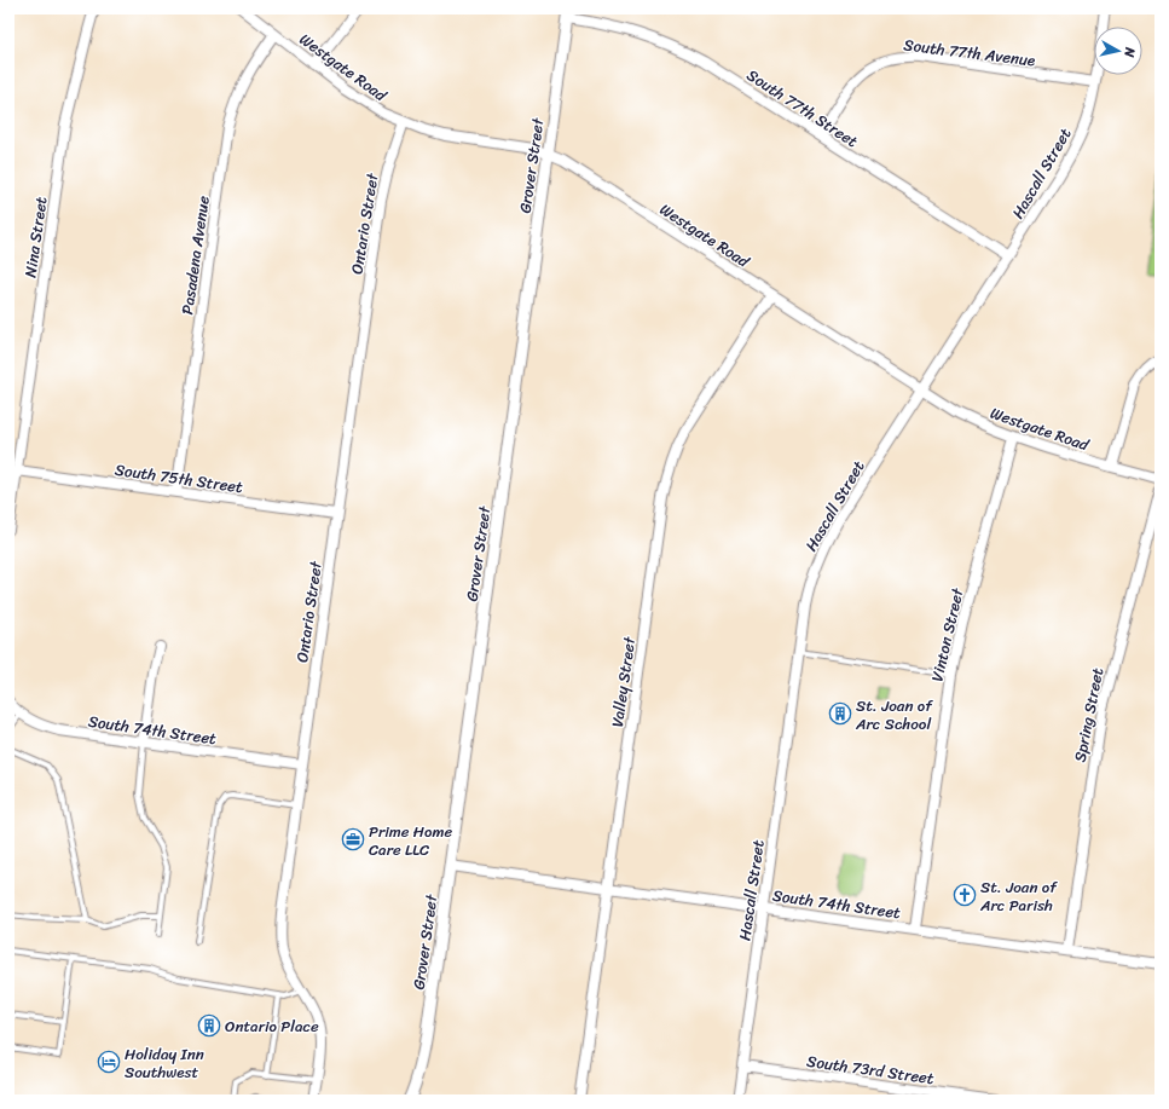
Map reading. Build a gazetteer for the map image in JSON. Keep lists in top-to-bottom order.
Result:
{
  "streets": {
    "street": [
      "South 77th Avenue",
      "Westgate Road",
      "South 77th Street",
      "Grover Street",
      "Hascall Street",
      "Ontario Street",
      "Nina Street",
      "Pasadena Avenue",
      "South 75th Street",
      "Vinton Street",
      "Valley Street",
      "Spring Street",
      "South 74th Street",
      "South 73rd Street"
    ]
  },
  "crossings": [
    ["South 77th Avenue", "South 77th Street"],
    ["South 77th Avenue", "Hascall Street"],
    ["Westgate Road", "Grover Street"],
    ["Westgate Road", "Hascall Street"],
    ["Westgate Road", "Ontario Street"],
    ["Westgate Road", "Pasadena Avenue"],
    ["Westgate Road", "Vinton Street"],
    ["Westgate Road", "Valley Street"],
    ["South 77th Street", "Grover Street"],
    ["South 77th Street", "Hascall Street"],
    ["Grover Street", "South 74th Street"],
    ["Hascall Street", "South 74th Street"],
    ["Hascall Street", "South 73rd Street"],
    ["Ontario Street", "South 75th Street"],
    ["Ontario Street", "South 74th Street"],
    ["Nina Street", "South 75th Street"],
    ["Pasadena Avenue", "South 75th Street"],
    ["Vinton Street", "South 74th Street"],
    ["Valley Street", "South 74th Street"],
    ["Spring Street", "South 74th Street"]
  ],
  "places": {
    "building": ["St. Joan of Arc School", "Ontario Place"],
    "office": ["Prime Home Care LLC"],
    "church": ["St. Joan of Arc Parish"],
    "hotel": ["Holiday Inn Southwest"]
  },
  "north": "right"
}
